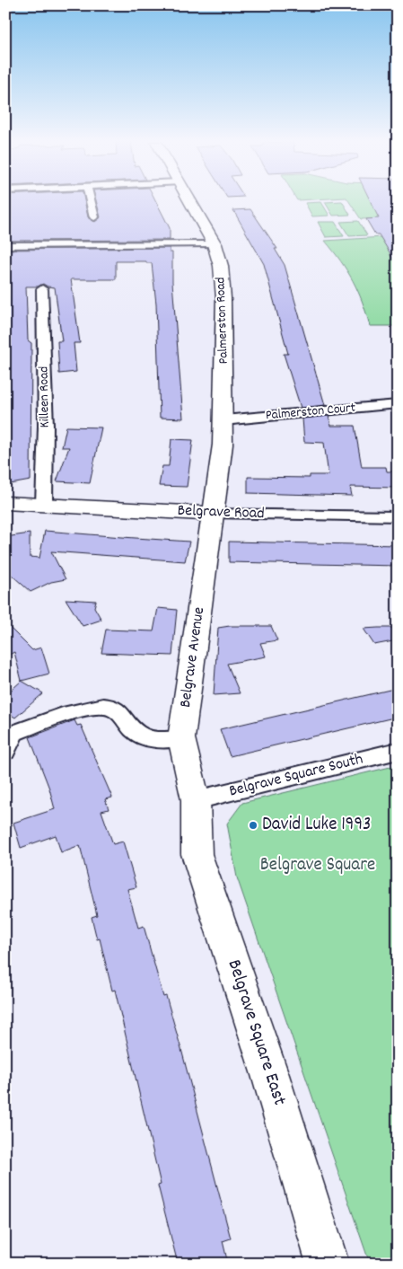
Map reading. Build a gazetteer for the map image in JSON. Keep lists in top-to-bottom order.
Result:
{
  "streets": {
    "street": [
      "Palmerston Road",
      "Killeen Road",
      "Palmerston Court",
      "Belgrave Road",
      "Belgrave Avenue",
      "Belgrave Square South",
      "Belgrave Square East"
    ]
  },
  "crossings": [
    ["Palmerston Road", "Palmerston Court"],
    ["Palmerston Road", "Belgrave Road"],
    ["Palmerston Road", "Belgrave Avenue"],
    ["Killeen Road", "Belgrave Road"],
    ["Belgrave Road", "Belgrave Avenue"],
    ["Belgrave Avenue", "Belgrave Square South"],
    ["Belgrave Avenue", "Belgrave Square East"],
    ["Belgrave Square South", "Belgrave Square East"]
  ],
  "parks": ["Belgrave Square"],
  "places": ["David Luke 1993"]
}
